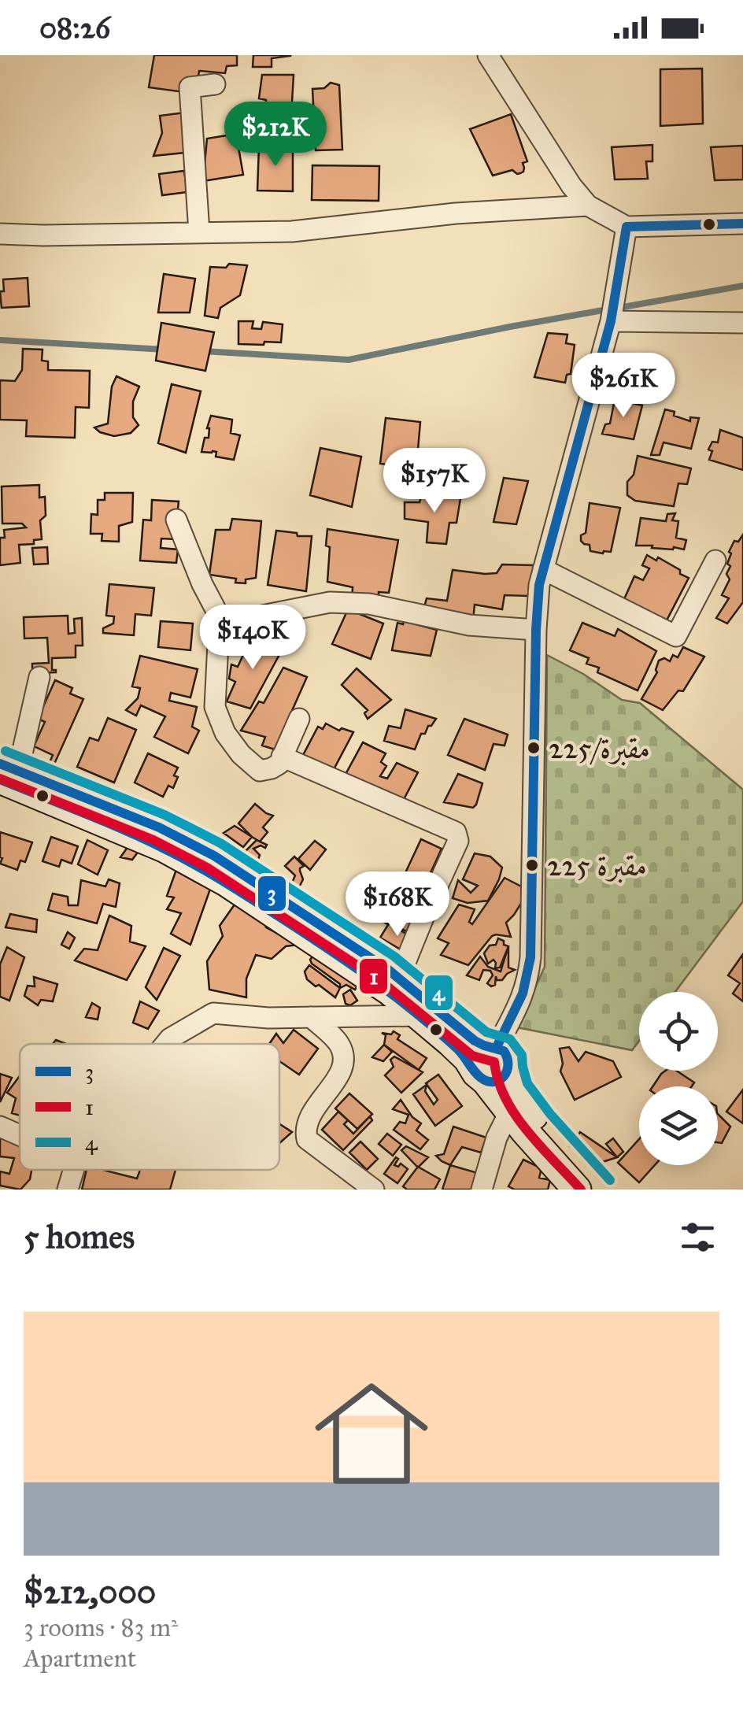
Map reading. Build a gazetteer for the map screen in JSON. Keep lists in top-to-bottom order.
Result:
{
  "places": ["مقبرة/225", "مقبرة 225"],
  "lines": ["transit line 3", "transit line 4", "transit line 1"],
  "legend": ["3", "1", "4"],
  "page": {
    "status": "08:26",
    "price": [
      "$212K",
      "$261K",
      "$157K",
      "$140K",
      "$168K"
    ],
    "heading": "5 homes",
    "list": [
      {
        "name": "$212,000",
        "note": "3 rooms · 83 m² · Apartment"
      }
    ]
  }
}
